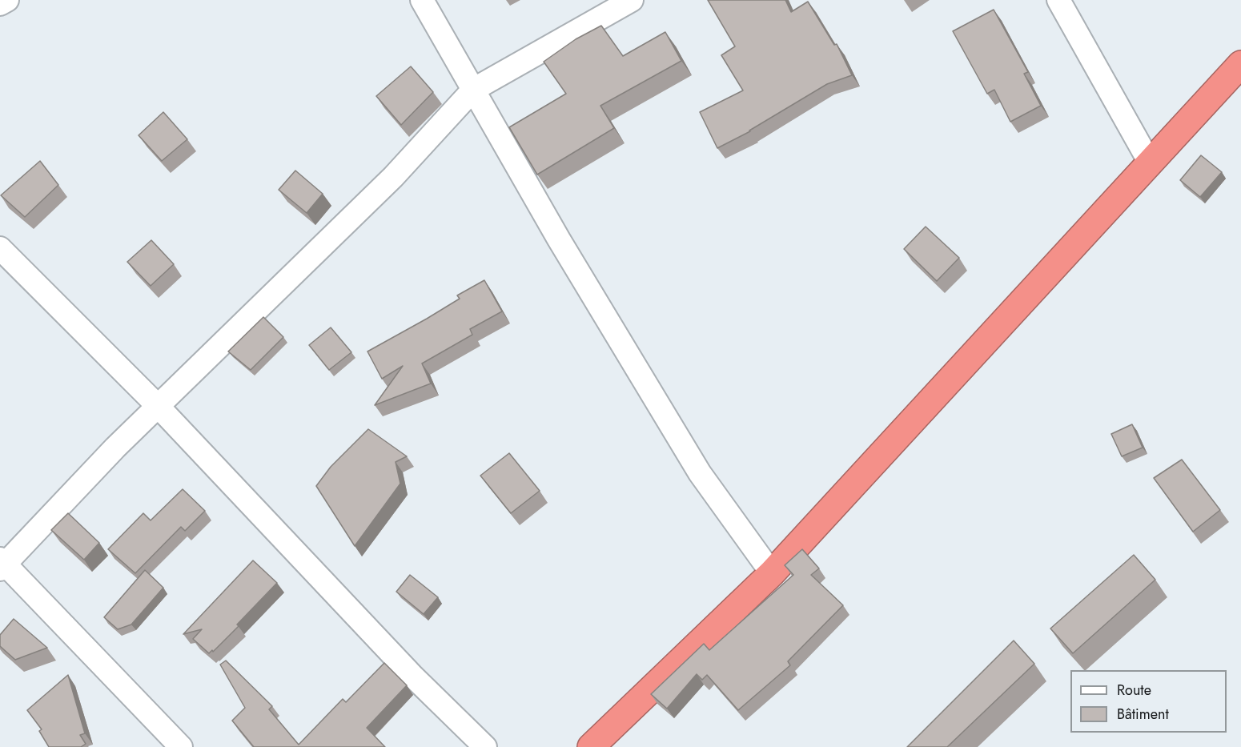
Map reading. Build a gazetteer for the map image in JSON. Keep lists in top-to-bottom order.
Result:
{
  "legend": ["Route", "Bâtiment"]
}
